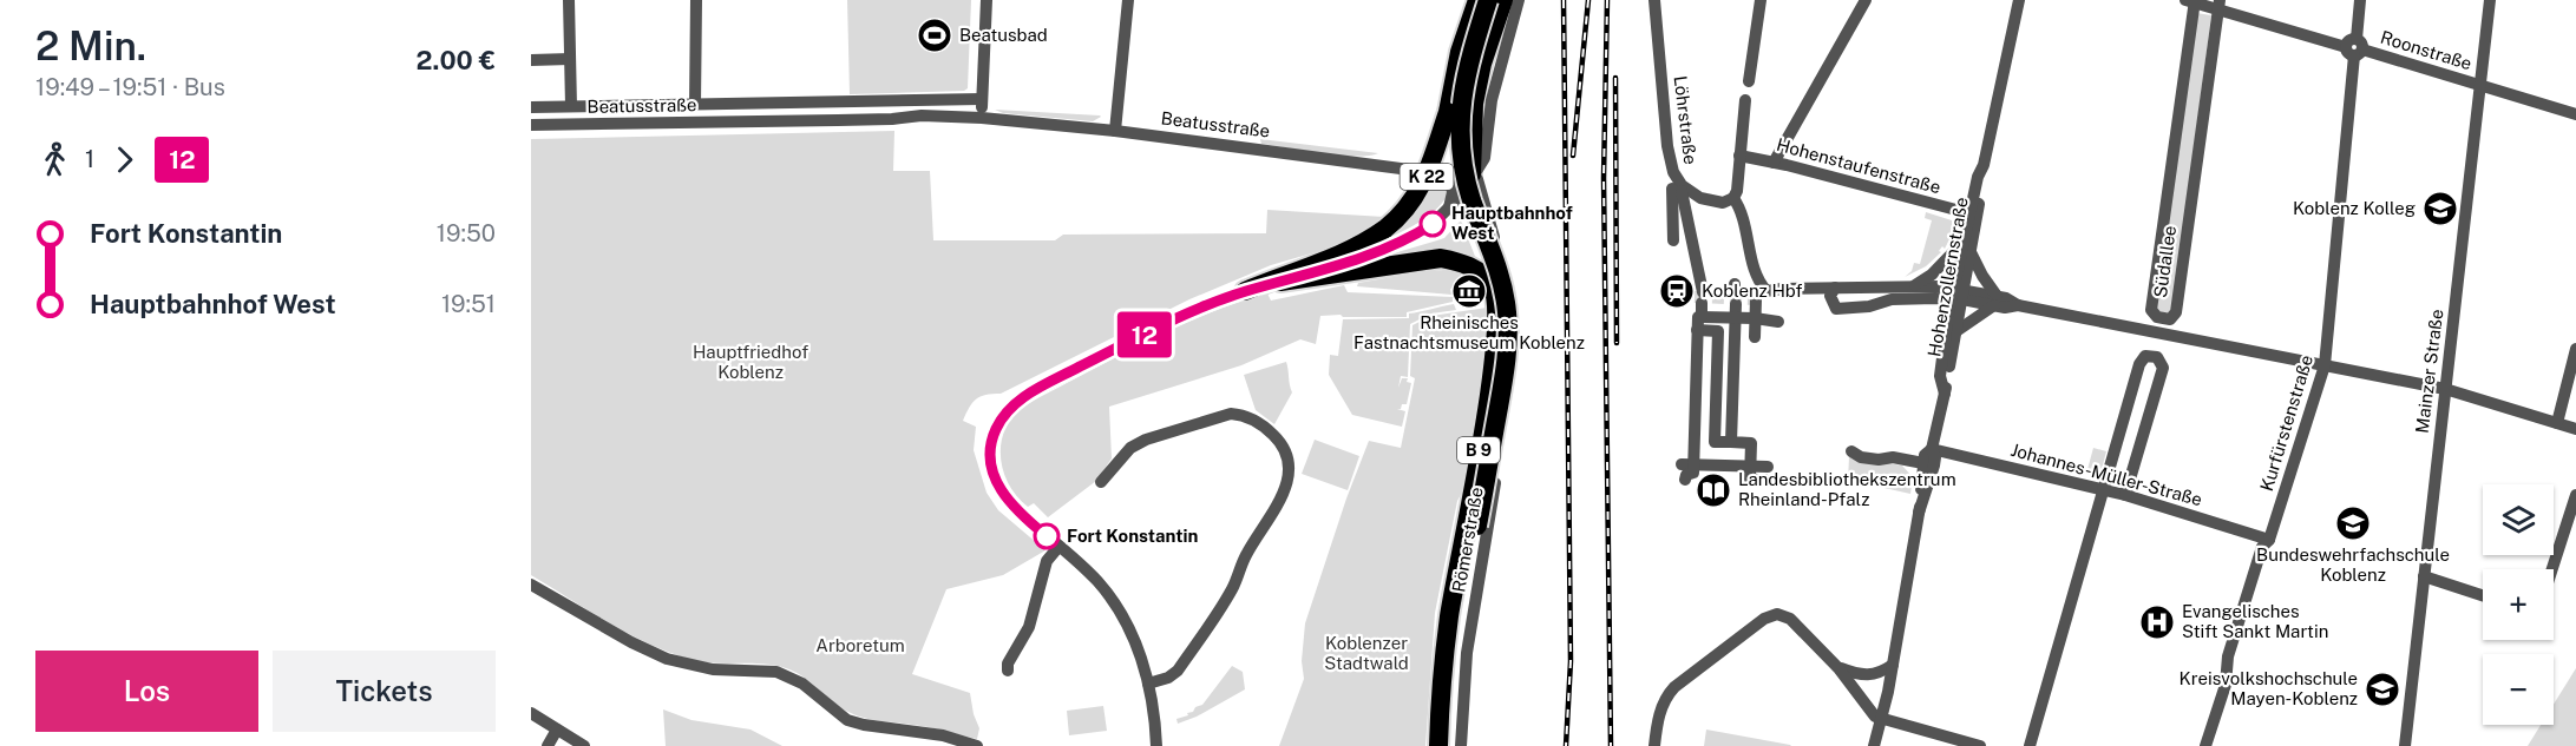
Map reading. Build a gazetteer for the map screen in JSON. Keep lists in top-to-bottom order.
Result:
{
  "streets": {
    "highway": ["K 22", "B 9"],
    "street": [
      "Roonstraße",
      "Beatusstraße",
      "Löhrstraße",
      "Hohenstaufenstraße",
      "Südallee",
      "Hohenzollernstraße",
      "Mainzer Straße",
      "Kurfürstenstraße",
      "Johannes-Müller-Straße",
      "Römerstraße"
    ]
  },
  "crossings": [
    ["Roonstraße", "Südallee"],
    ["Roonstraße", "Mainzer Straße"],
    ["Roonstraße", "Kurfürstenstraße"],
    ["Beatusstraße", "Römerstraße"],
    ["Hohenstaufenstraße", "Hohenzollernstraße"],
    ["K 22", "B 9"],
    ["Hohenzollernstraße", "Johannes-Müller-Straße"],
    ["Kurfürstenstraße", "Johannes-Müller-Straße"]
  ],
  "parks": ["Hauptfriedhof Koblenz", "Koblenzer Stadtwald", "Arboretum"],
  "places": {
    "sports": ["Beatusbad"],
    "school or university": ["Koblenz Kolleg", "Bundeswehrfachschule Koblenz", "Kreisvolkshochschule Mayen-Koblenz"],
    "other": ["Hauptbahnhof West", "Fort Konstantin"],
    "museum": ["Rheinisches Fastnachtsmuseum Koblenz"],
    "station": ["Koblenz Hbf"],
    "library": ["Landesbibliothekszentrum Rheinland-Pfalz"],
    "hospital": ["Evangelisches Stift Sankt Martin"]
  },
  "lines": ["bus line 12"],
  "page": {
    "heading": ["2 Min.", "19:49 – 19:51 · Bus", "2.00 €"],
    "on_map": "12",
    "legs": ["1", "12"],
    "list": [
      {
        "name": "Fort Konstantin",
        "value": "19:50"
      },
      {
        "name": "Hauptbahnhof West",
        "value": "19:51"
      }
    ],
    "map_buttons": ["+", "−"],
    "buttons": ["Los", "Tickets"]
  }
}
